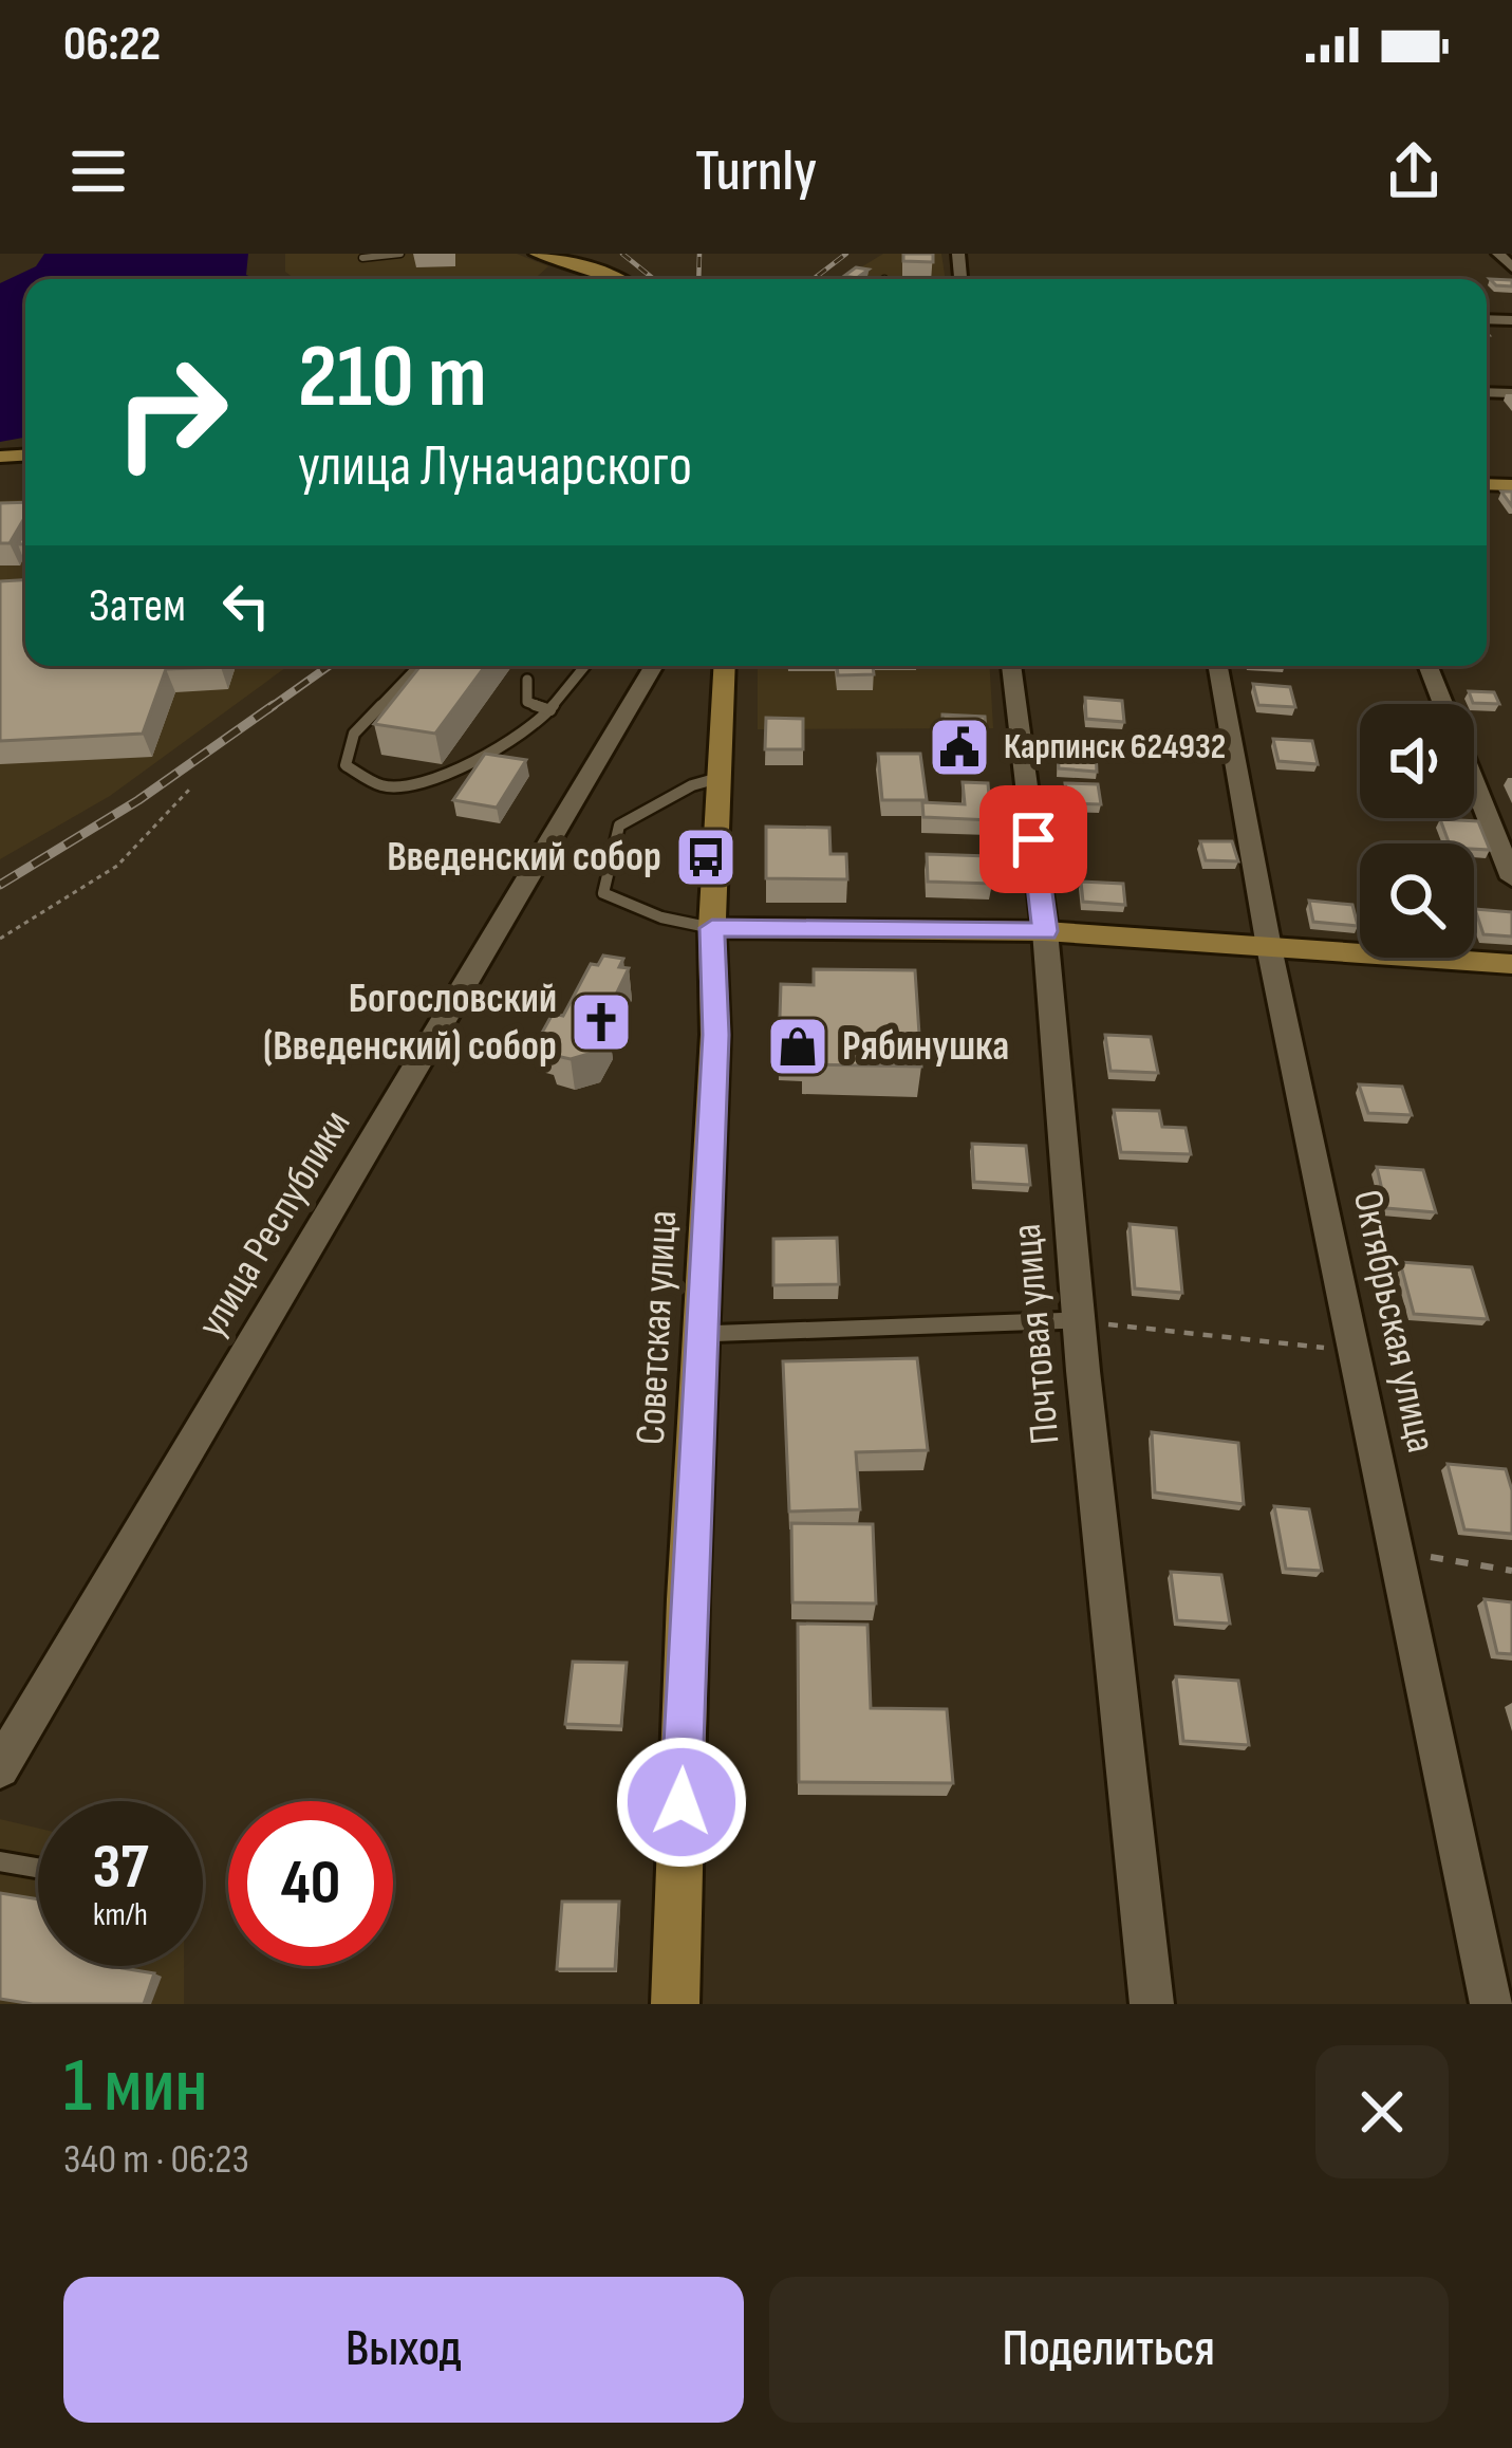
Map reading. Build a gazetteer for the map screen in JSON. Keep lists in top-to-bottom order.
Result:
{
  "streets": {
    "street": [
      "улица Республики",
      "Октябрьская улица",
      "Советская улица",
      "Почтовая улица"
    ]
  },
  "places": {
    "public building": ["Карпинск 624932"],
    "bus stop": ["Введенский собор"],
    "church": ["Богословский (Введенский) собор"],
    "shop": ["Рябинушка"]
  },
  "page": {
    "status": "06:22",
    "header": "Turnly",
    "turn": ["210 m", "улица Луначарского"],
    "then": "Затем",
    "speed": "37 km/h",
    "limit": "40",
    "heading": ["1 мин", "340 m · 06:23"],
    "buttons": ["Выход", "Поделиться"]
  }
}
